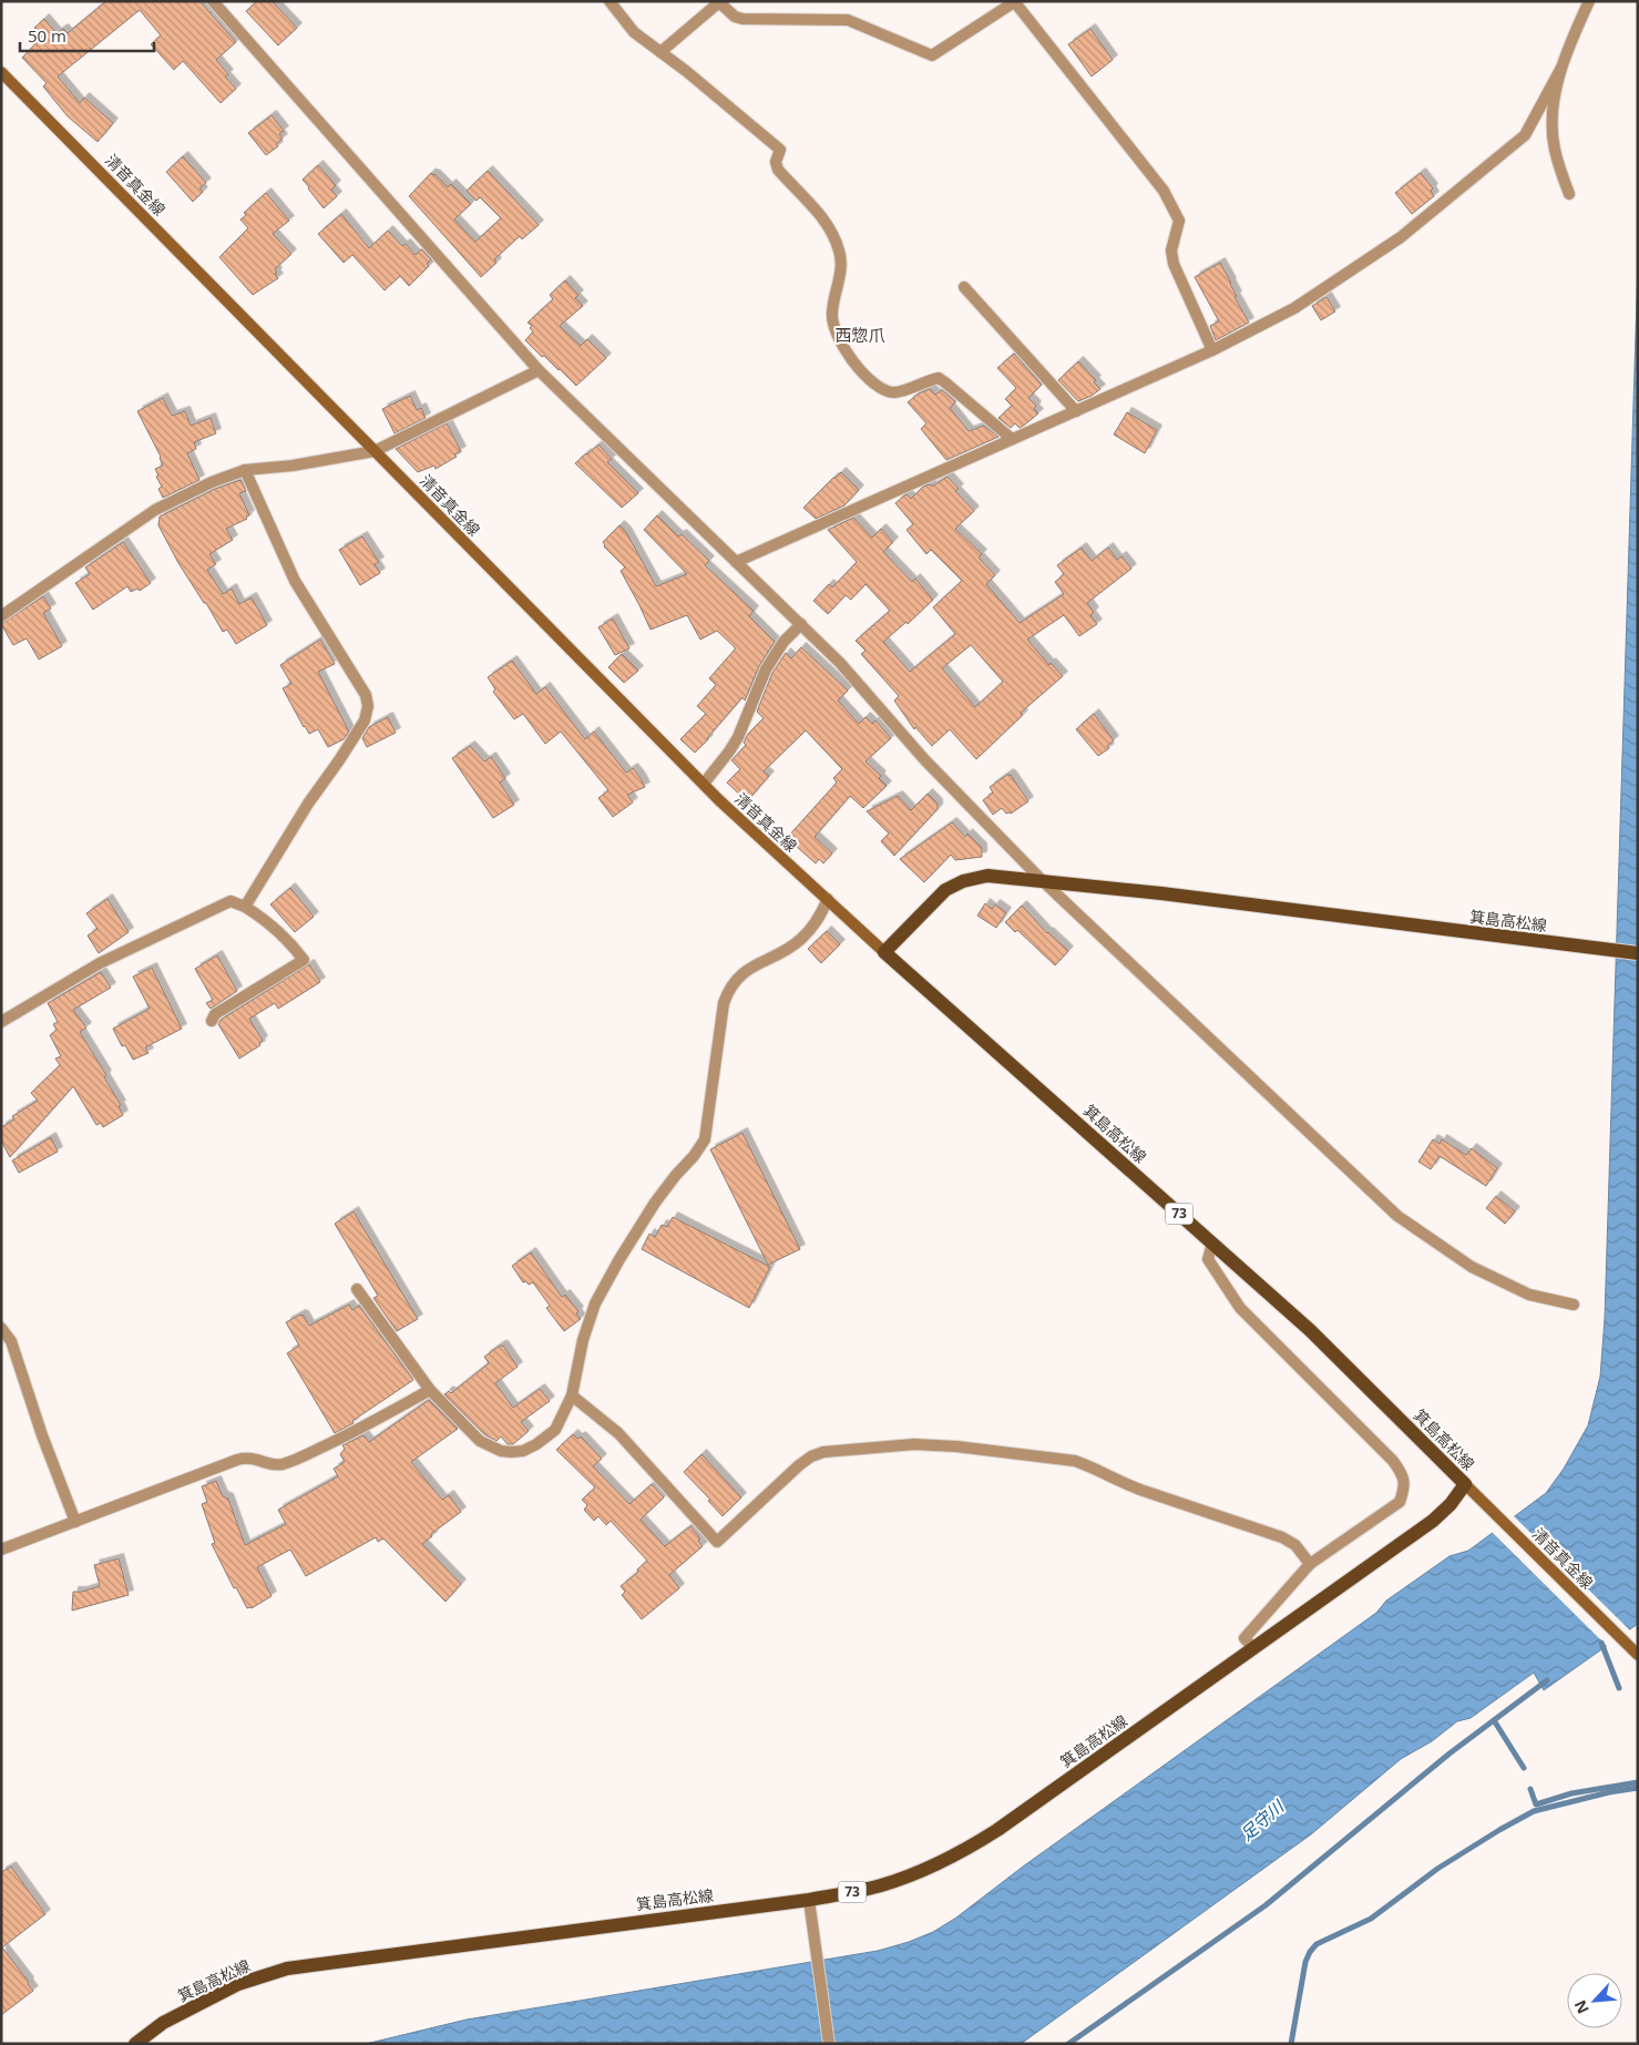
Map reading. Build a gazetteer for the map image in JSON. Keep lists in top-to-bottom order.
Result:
{
  "streets": {
    "main road": ["清音真金線", "箕島高松線", "73"]
  },
  "crossings": [
    ["清音真金線", "箕島高松線"]
  ],
  "districts": ["西惣爪"],
  "water": ["足守川"],
  "scale_bar": "50 m",
  "north": "bottom left"
}
